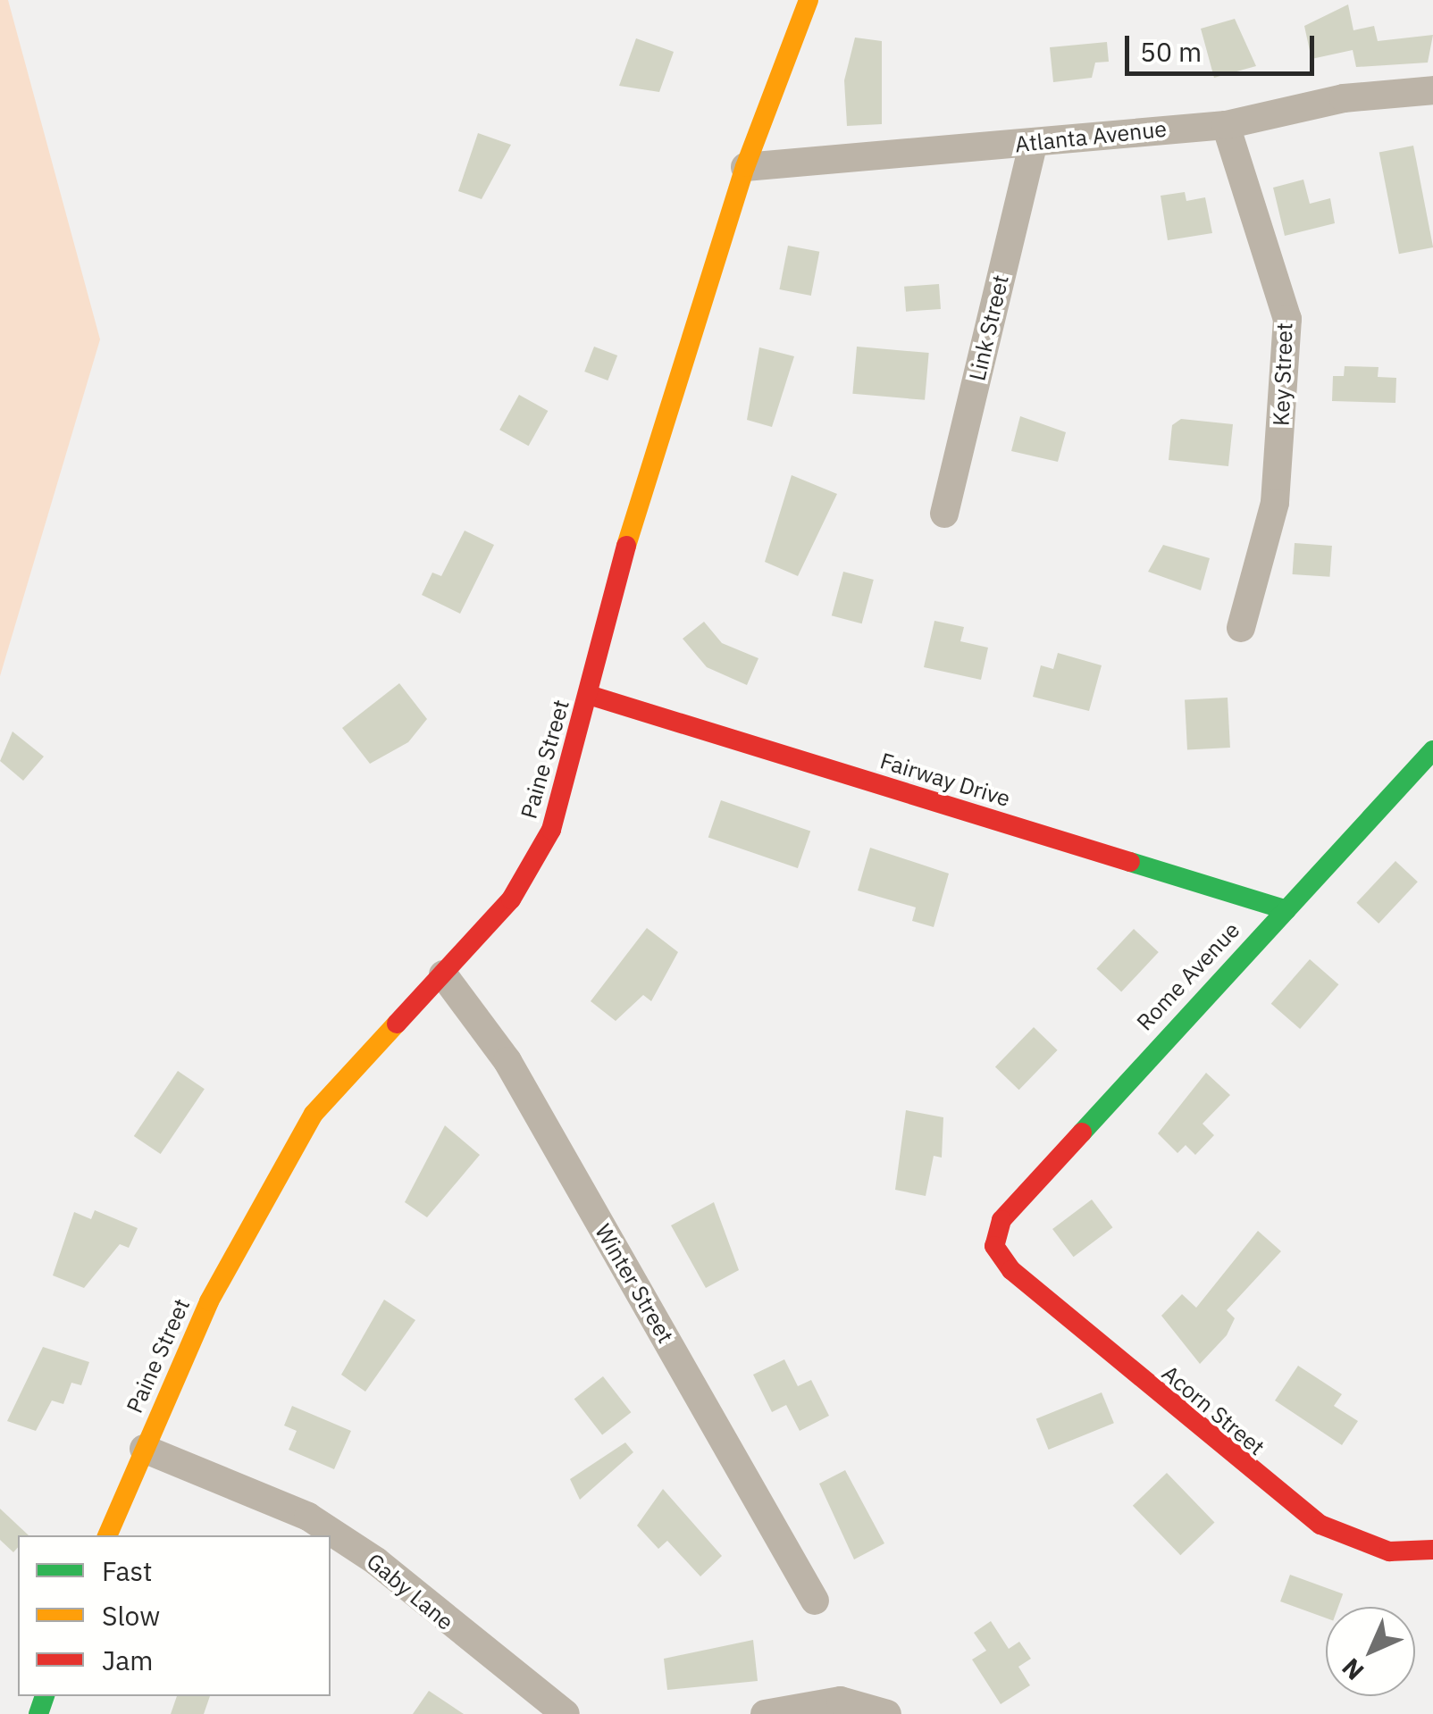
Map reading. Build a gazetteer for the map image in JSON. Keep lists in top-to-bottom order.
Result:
{
  "streets": {
    "street": [
      "Atlanta Avenue",
      "Link Street",
      "Key Street",
      "Paine Street",
      "Fairway Drive",
      "Rome Avenue",
      "Winter Street",
      "Acorn Street",
      "Gaby Lane"
    ]
  },
  "crossings": [
    ["Atlanta Avenue", "Link Street"],
    ["Atlanta Avenue", "Key Street"],
    ["Atlanta Avenue", "Paine Street"],
    ["Paine Street", "Fairway Drive"],
    ["Paine Street", "Winter Street"],
    ["Paine Street", "Gaby Lane"],
    ["Fairway Drive", "Rome Avenue"],
    ["Rome Avenue", "Acorn Street"]
  ],
  "legend": ["Fast", "Slow", "Jam"],
  "scale_bar": "50 m",
  "north": "bottom left"
}
